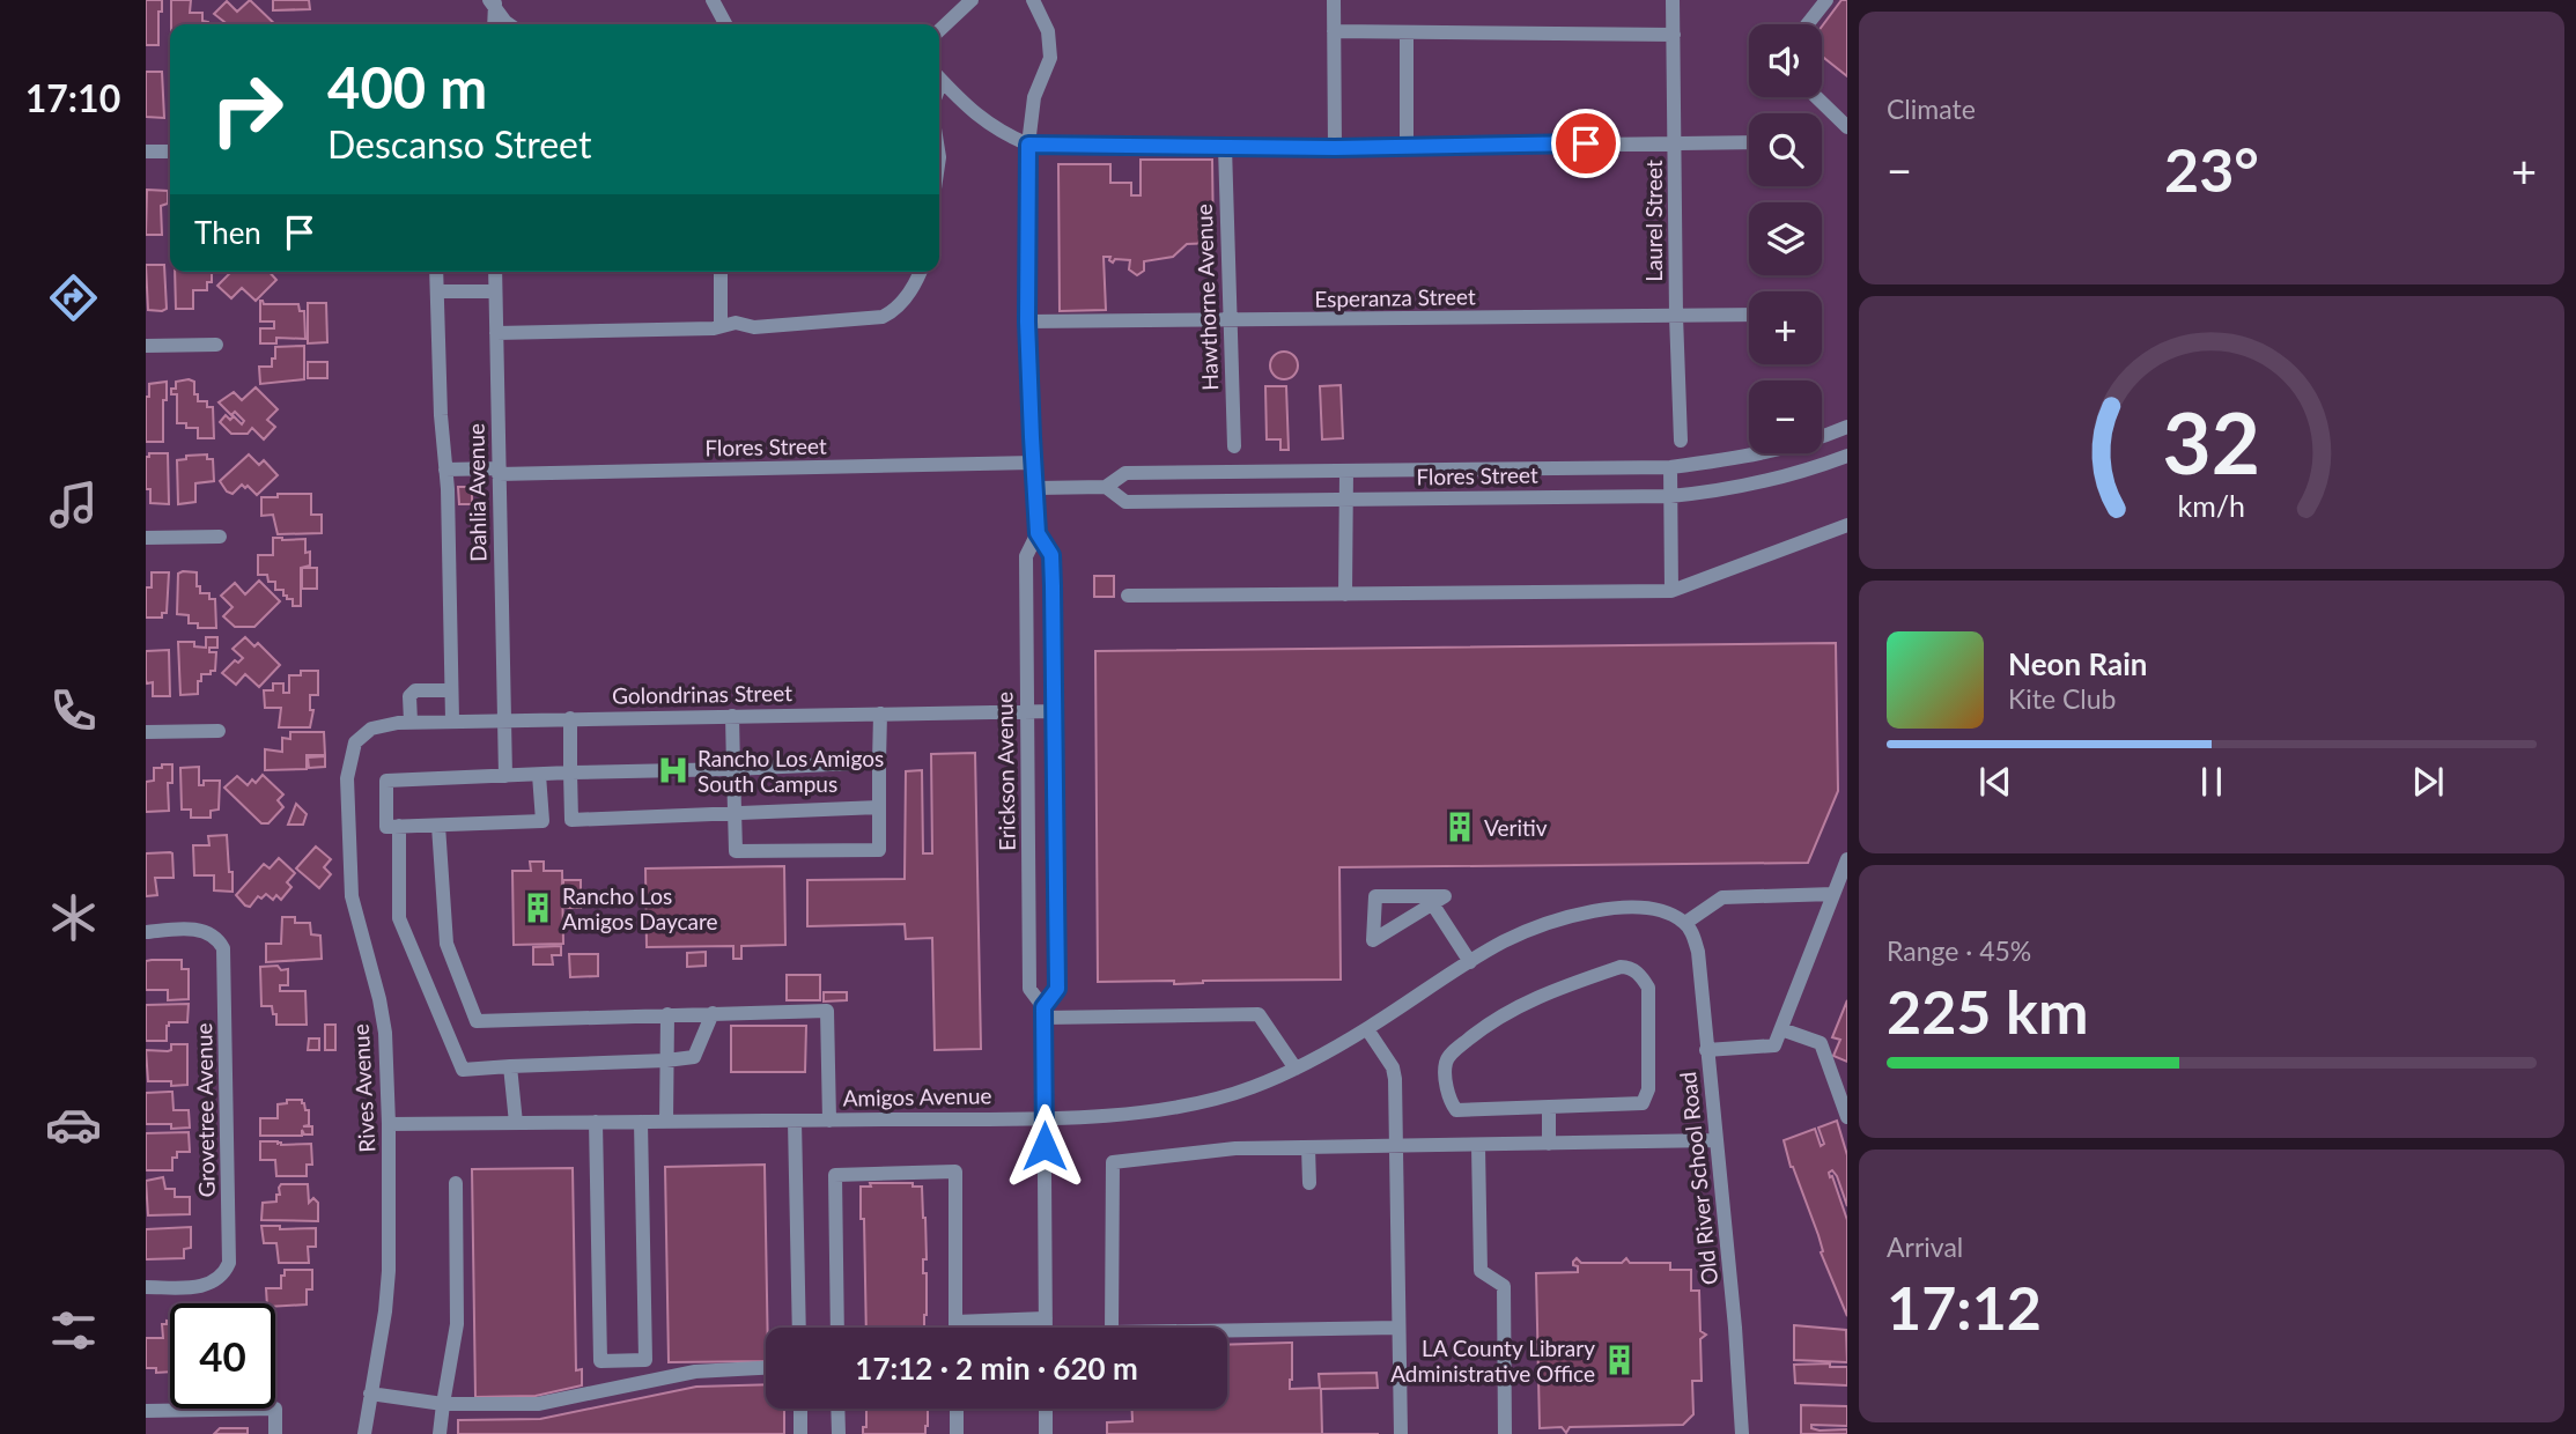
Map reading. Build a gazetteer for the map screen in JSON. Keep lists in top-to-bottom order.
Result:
{
  "streets": {
    "street": [
      "Laurel Street",
      "Hawthorne Avenue",
      "Esperanza Street",
      "Flores Street",
      "Dahlia Avenue",
      "Golondrinas Street",
      "Erickson Avenue",
      "Rives Avenue",
      "Amigos Avenue",
      "Grovetree Avenue",
      "Old River School Road"
    ]
  },
  "crossings": [
    ["Laurel Street", "Esperanza Street"],
    ["Hawthorne Avenue", "Esperanza Street"],
    ["Esperanza Street", "Erickson Avenue"],
    ["Flores Street", "Dahlia Avenue"],
    ["Flores Street", "Erickson Avenue"],
    ["Dahlia Avenue", "Golondrinas Street"],
    ["Golondrinas Street", "Erickson Avenue"],
    ["Golondrinas Street", "Rives Avenue"],
    ["Erickson Avenue", "Amigos Avenue"],
    ["Rives Avenue", "Amigos Avenue"],
    ["Amigos Avenue", "Old River School Road"]
  ],
  "places": {
    "hospital": ["Rancho Los Amigos South Campus"],
    "building": ["Veritiv", "Rancho Los Amigos Daycare", "LA County Library Administrative Office"]
  },
  "page": {
    "tabs": "17:10",
    "tile": [
      "Climate",
      ["Range · 45%", "225 km"],
      ["Arrival", "17:12"]
    ],
    "map_buttons": ["+", "−"],
    "turn": ["400 m", "Descanso Street"],
    "heat": ["−", "23°", "+"],
    "then": "Then",
    "song": ["Neon Rain", "Kite Club"],
    "limit": "40",
    "trip": "17:12 · 2 min · 620 m",
    "gauge": ["32", "km/h"]
  }
}
